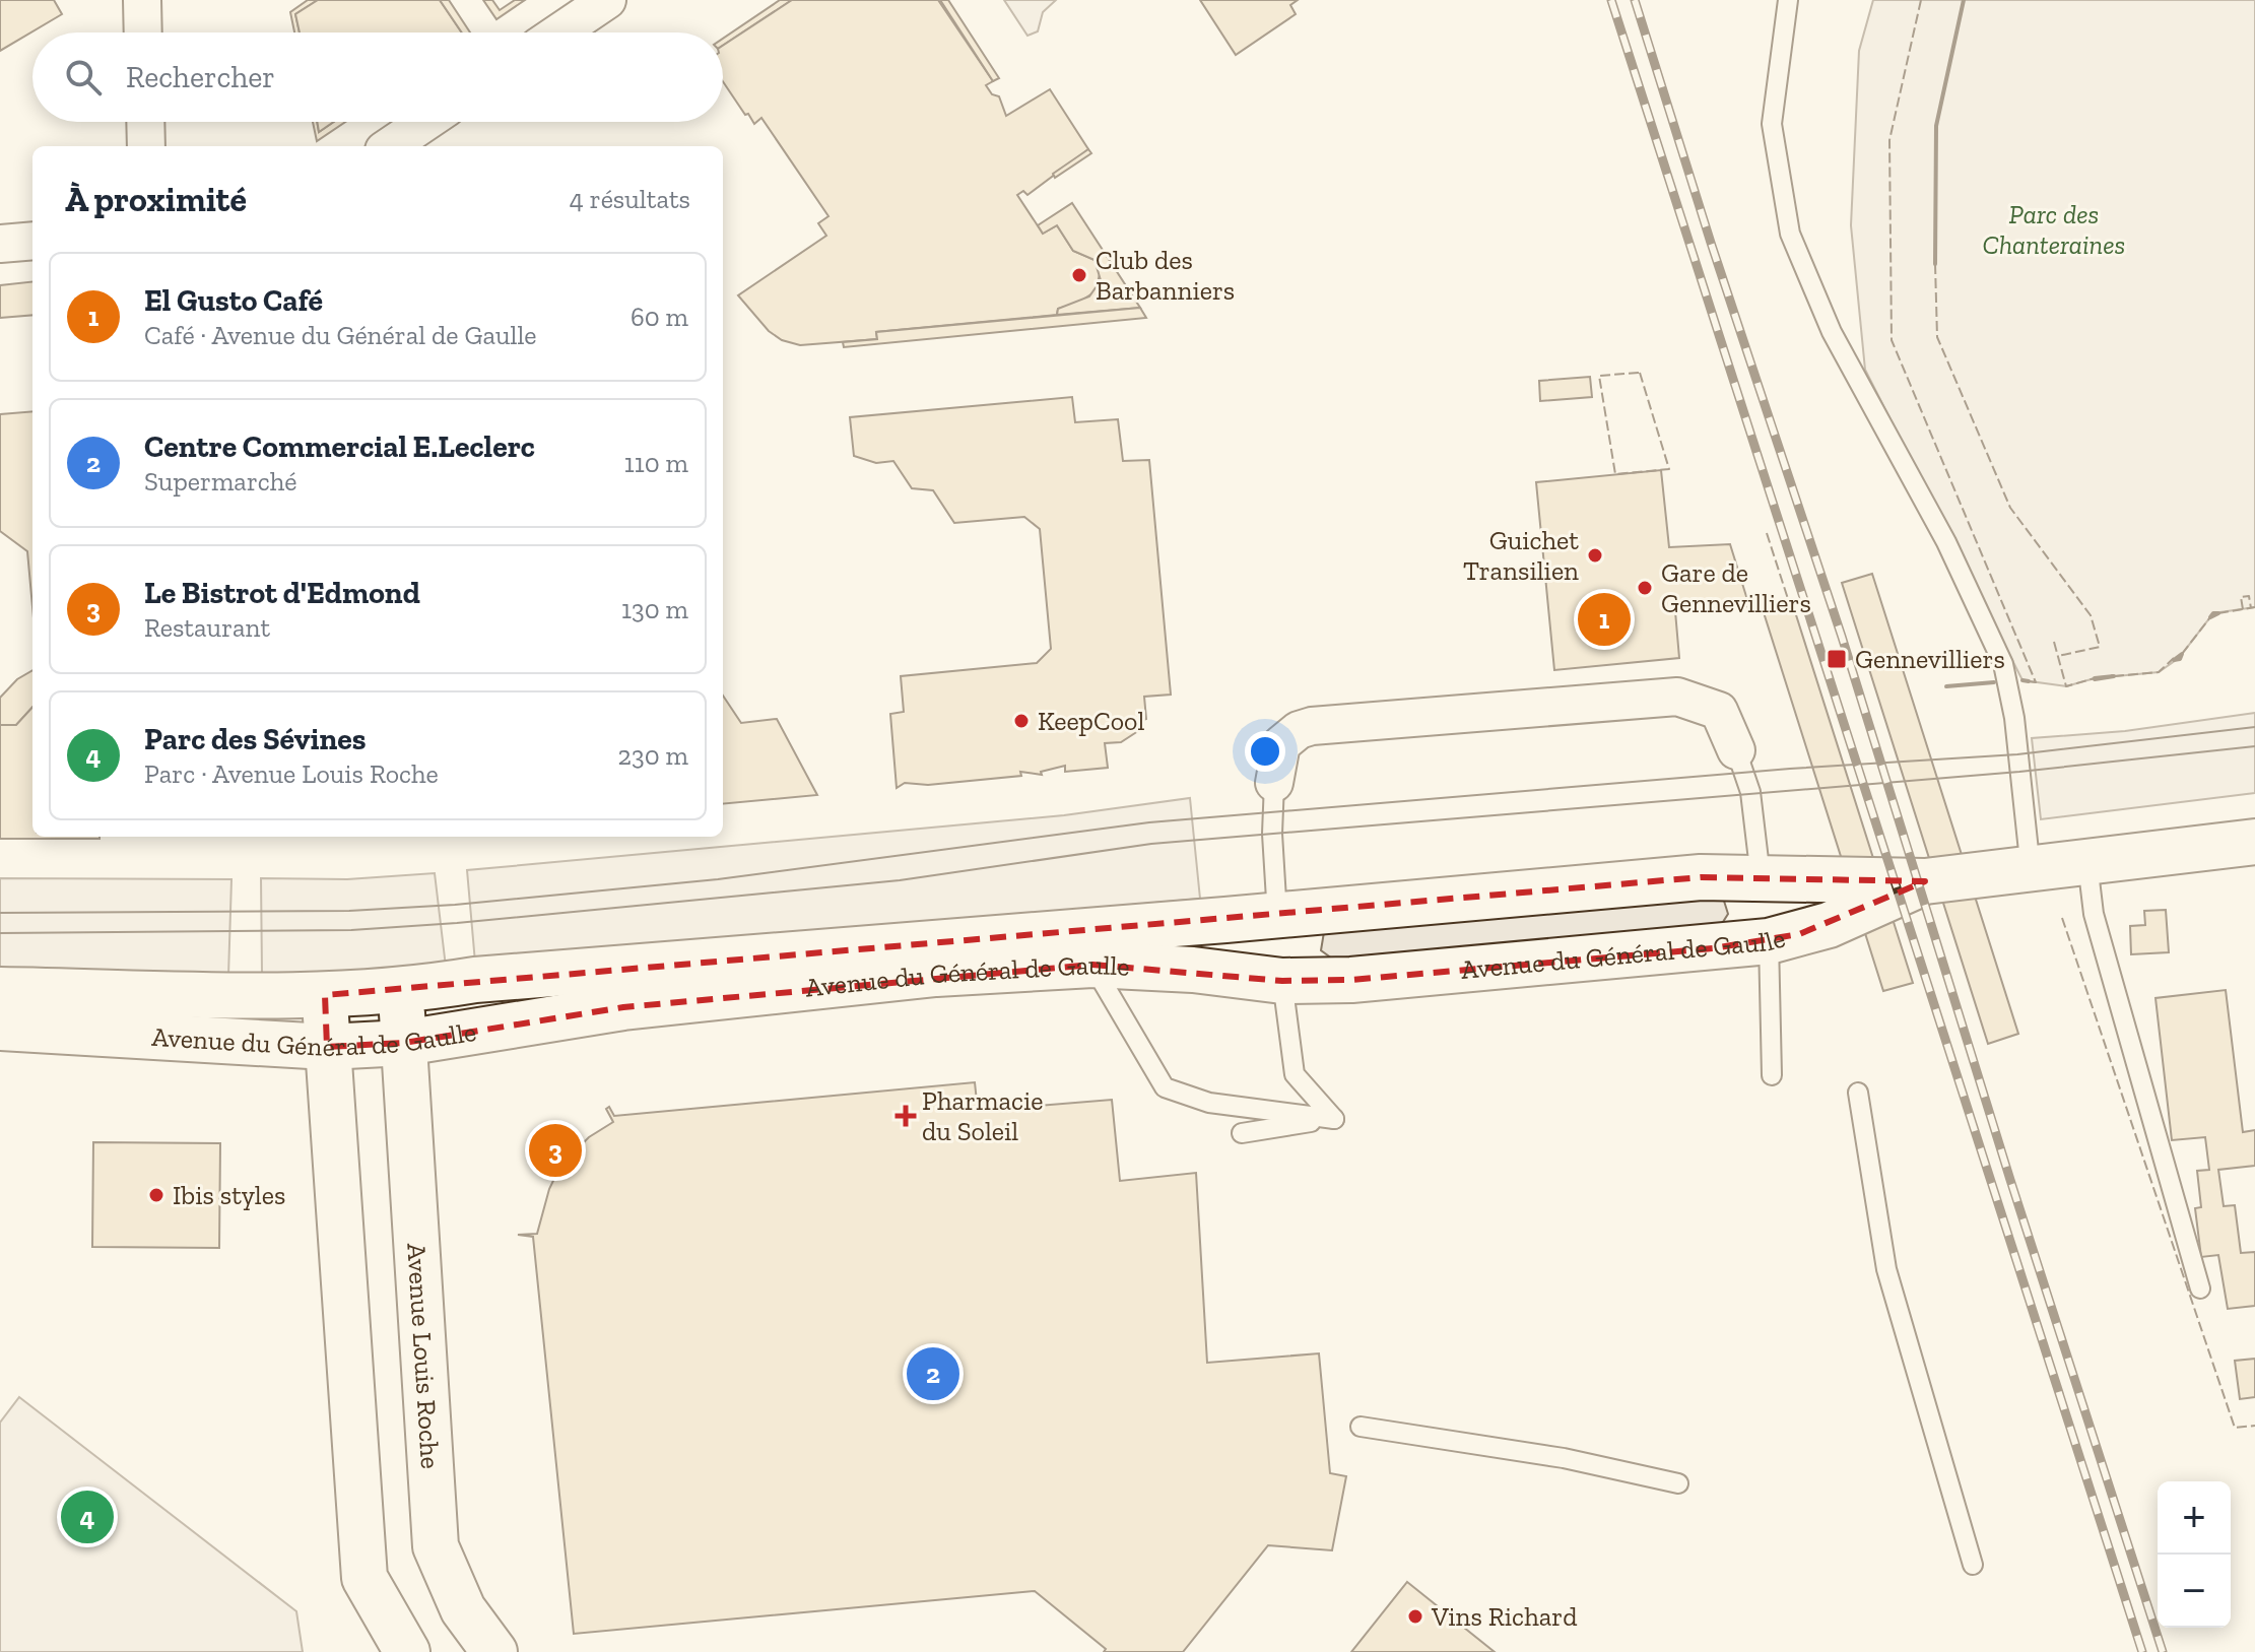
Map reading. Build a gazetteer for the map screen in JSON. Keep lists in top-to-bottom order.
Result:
{
  "streets": {
    "main road": ["Avenue du Général de Gaulle", "Avenue Louis Roche"]
  },
  "crossings": [
    ["Avenue du Général de Gaulle", "Avenue Louis Roche"]
  ],
  "parks": ["Parc des Chanteraines"],
  "places": {
    "other": [
      "Club des Barbanniers",
      "Guichet Transilien",
      "Gare de Gennevilliers",
      "KeepCool",
      "Ibis styles",
      "Vins Richard"
    ],
    "transit": ["Gennevilliers"],
    "health": ["Pharmacie du Soleil"]
  },
  "page": {
    "search": "Rechercher",
    "heading": ["À proximité", "4 résultats"],
    "list": [
      {
        "mark": "1",
        "name": "El Gusto Café",
        "note": "Café · Avenue du Général de Gaulle",
        "value": "60 m"
      },
      {
        "mark": "2",
        "name": "Centre Commercial E.Leclerc",
        "note": "Supermarché",
        "value": "110 m"
      },
      {
        "mark": "3",
        "name": "Le Bistrot d'Edmond",
        "note": "Restaurant",
        "value": "130 m"
      },
      {
        "mark": "4",
        "name": "Parc des Sévines",
        "note": "Parc · Avenue Louis Roche",
        "value": "230 m"
      }
    ],
    "pins": [
      "1",
      "3",
      "2",
      "4"
    ],
    "map_buttons": ["+", "−"]
  }
}
